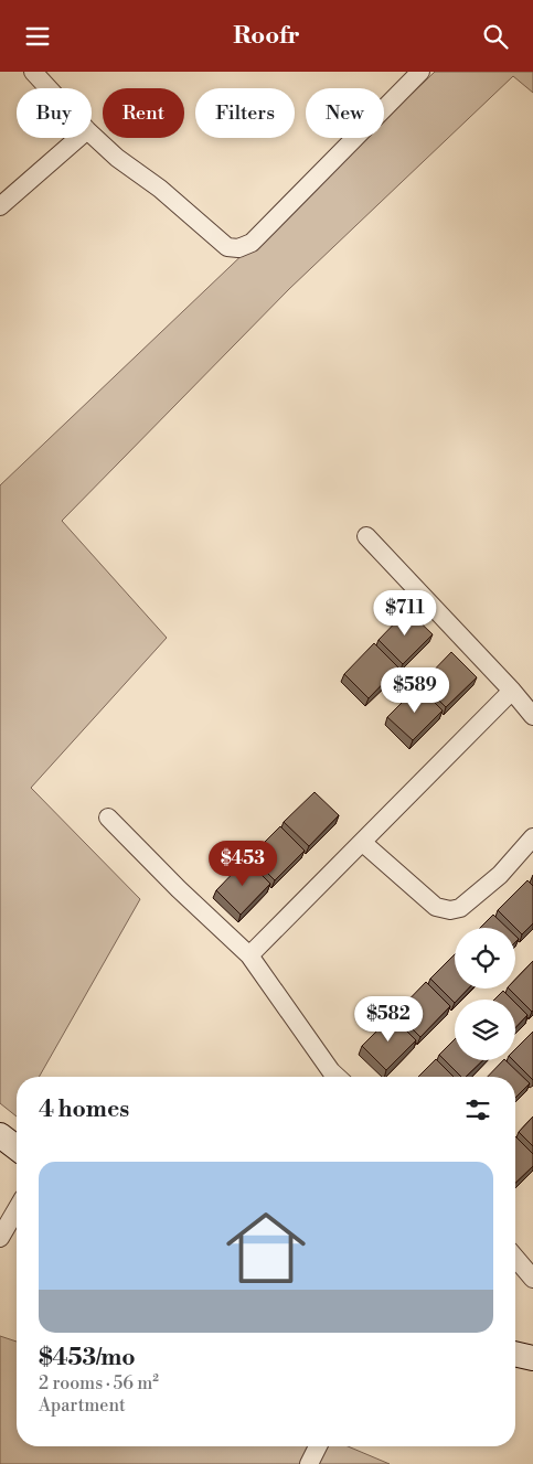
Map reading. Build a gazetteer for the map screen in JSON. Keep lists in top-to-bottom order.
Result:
{
  "page": {
    "header": "Roofr",
    "chip": [
      "Buy",
      "Rent",
      "Filters",
      "New"
    ],
    "price": [
      "$711",
      "$589",
      "$453",
      "$582"
    ],
    "heading": "4 homes",
    "list": [
      {
        "name": "$453/mo",
        "note": "2 rooms · 56 m² · Apartment"
      }
    ]
  }
}
